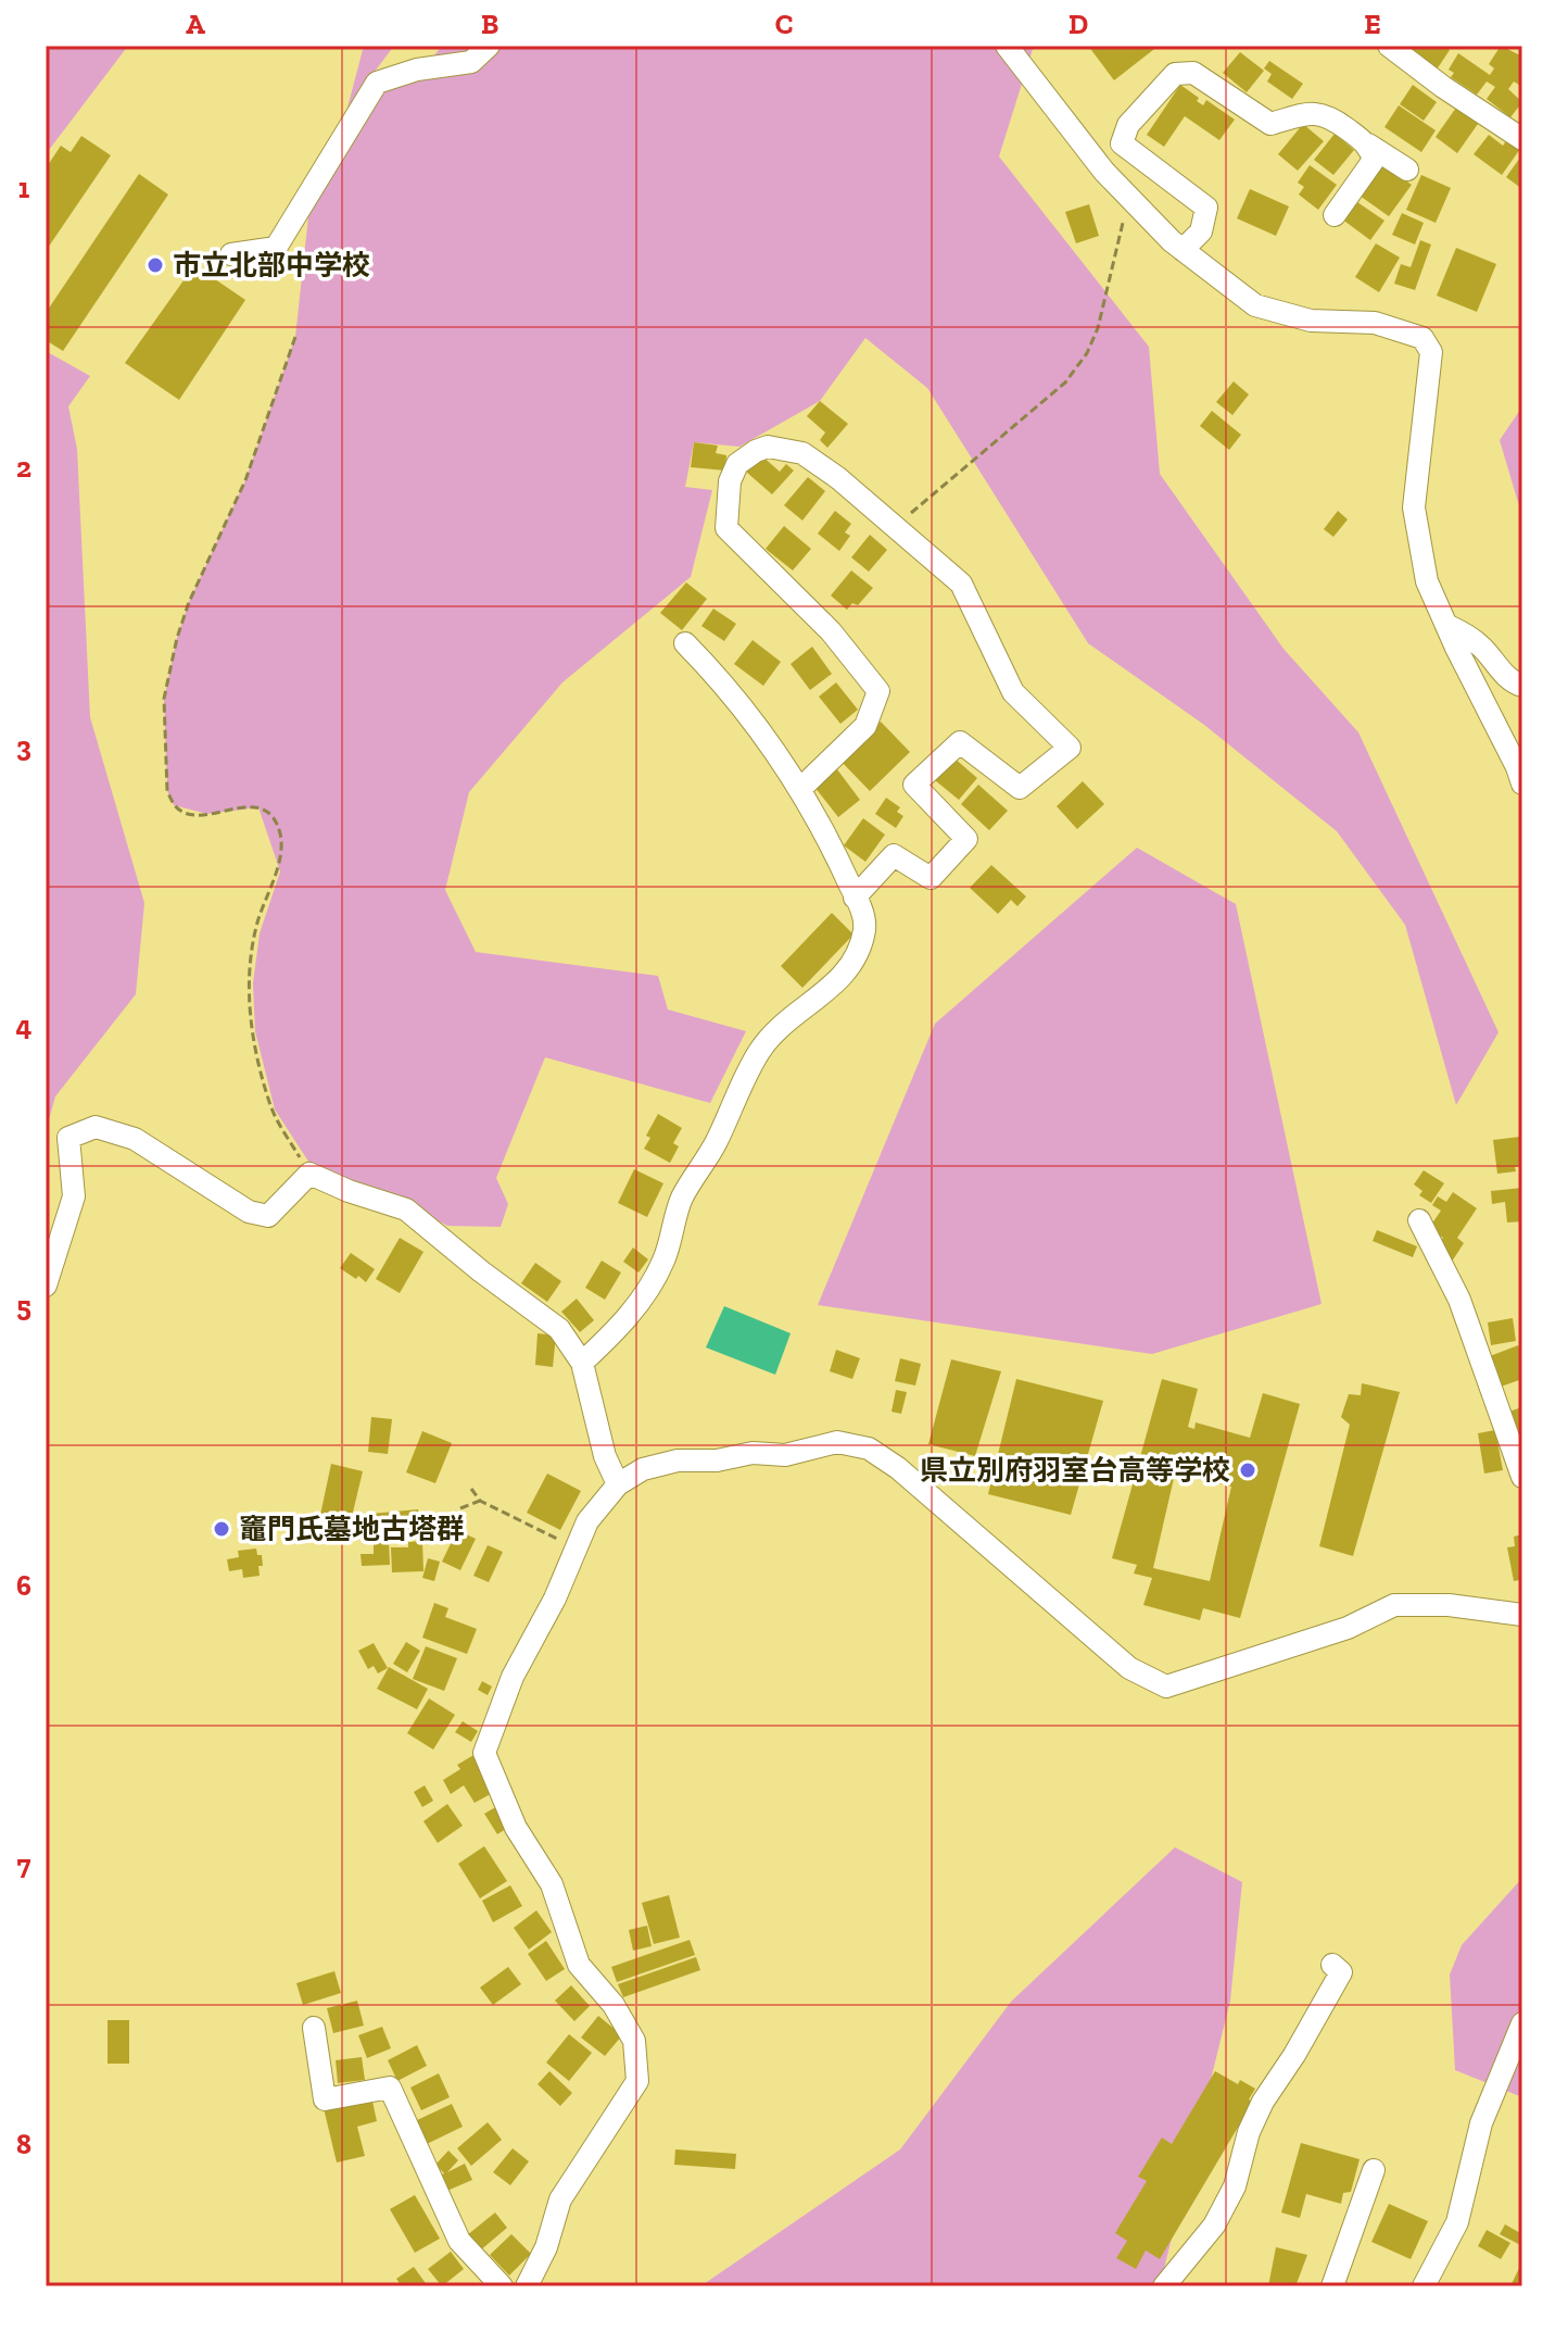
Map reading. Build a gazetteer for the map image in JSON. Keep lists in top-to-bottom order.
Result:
{
  "places": ["市立北部中学校", "県立別府羽室台高等学校", "竈門氏墓地古塔群"],
  "grid": {
    "columns": [
      "A",
      "B",
      "C",
      "D",
      "E"
    ],
    "rows": [
      "1",
      "2",
      "3",
      "4",
      "5",
      "6",
      "7",
      "8"
    ]
  }
}
